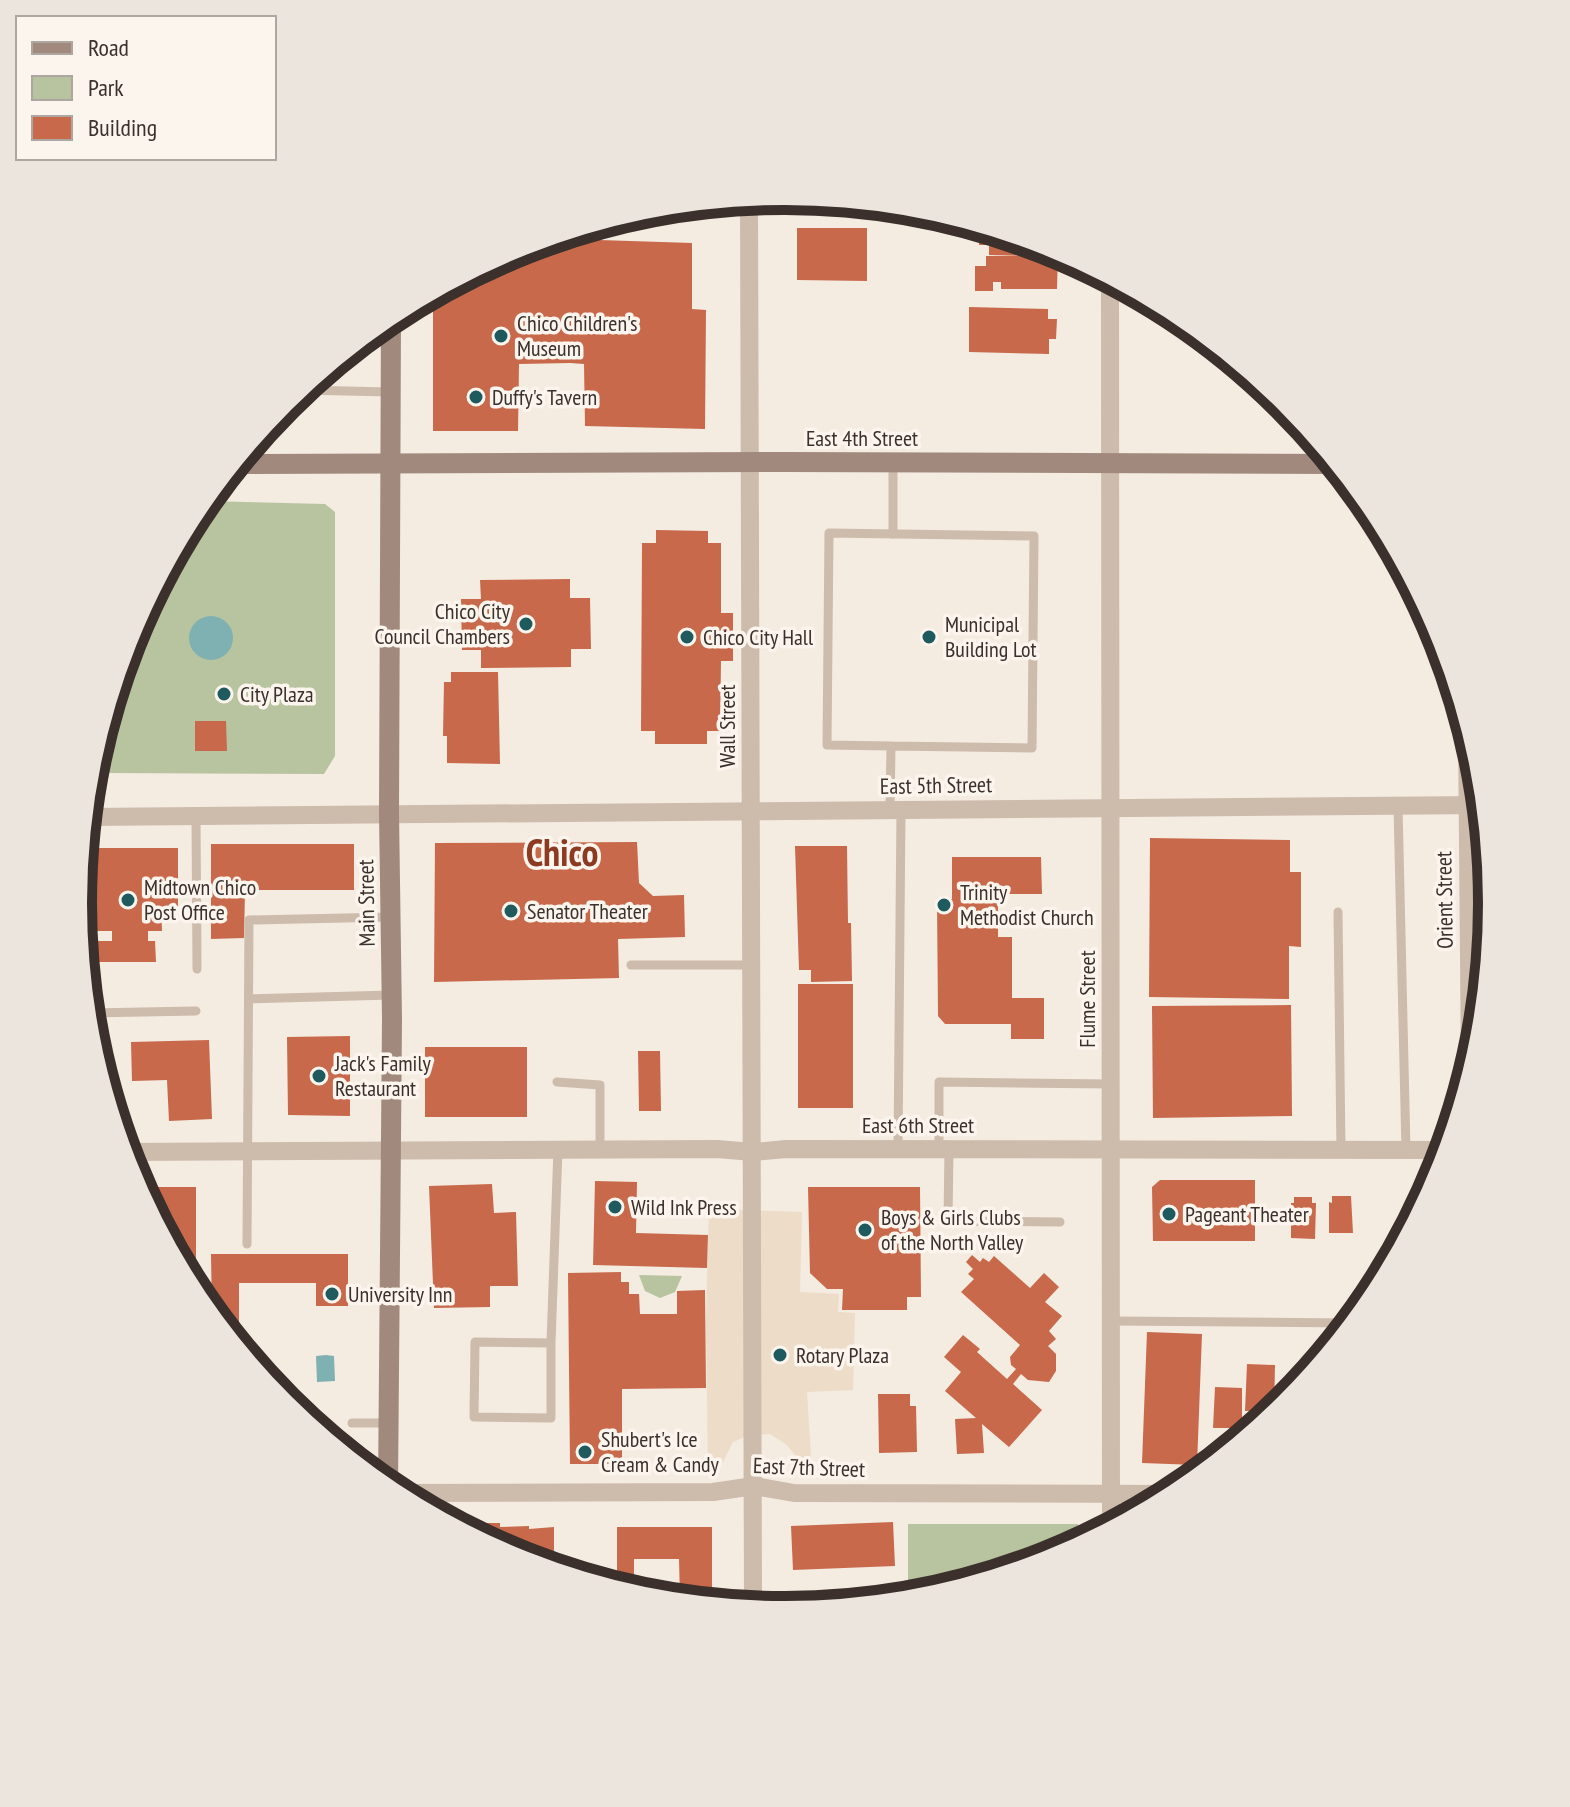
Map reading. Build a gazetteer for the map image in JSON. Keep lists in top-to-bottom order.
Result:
{
  "streets": {
    "main road": ["East 4th Street", "Main Street"],
    "street": [
      "Wall Street",
      "East 5th Street",
      "Orient Street",
      "Flume Street",
      "East 6th Street",
      "East 7th Street"
    ]
  },
  "crossings": [
    ["East 4th Street", "Wall Street"],
    ["East 4th Street", "Main Street"],
    ["East 4th Street", "Flume Street"],
    ["Wall Street", "East 5th Street"],
    ["Wall Street", "East 6th Street"],
    ["Wall Street", "East 7th Street"],
    ["East 5th Street", "Main Street"],
    ["East 5th Street", "Flume Street"],
    ["Main Street", "East 6th Street"],
    ["Flume Street", "East 6th Street"],
    ["Flume Street", "East 7th Street"]
  ],
  "districts": ["Chico"],
  "places": [
    "Chico Children's Museum",
    "Duffy's Tavern",
    "Chico City Council Chambers",
    "Chico City Hall",
    "Municipal Building Lot",
    "City Plaza",
    "Midtown Chico Post Office",
    "Trinity Methodist Church",
    "Senator Theater",
    "Jack's Family Restaurant",
    "Wild Ink Press",
    "Pageant Theater",
    "Boys & Girls Clubs of the North Valley",
    "University Inn",
    "Rotary Plaza",
    "Shubert's Ice Cream & Candy"
  ],
  "legend": ["Road", "Park", "Building"]
}
